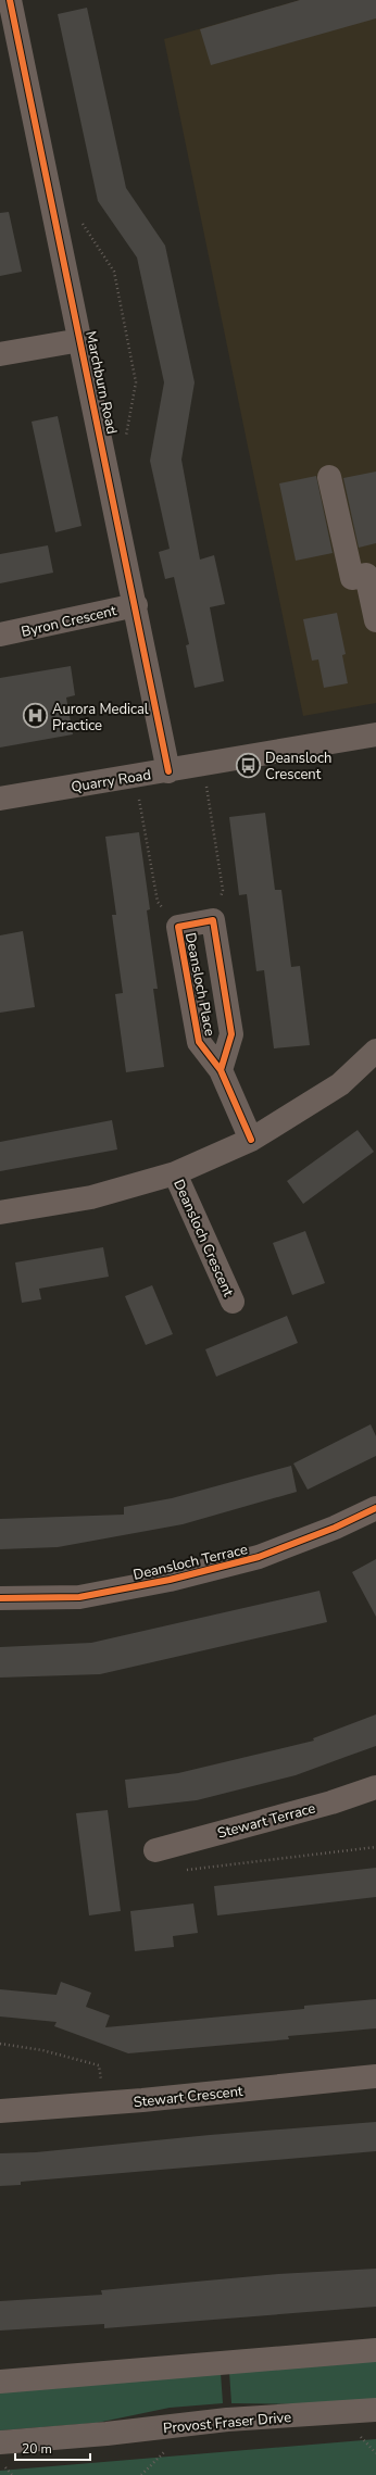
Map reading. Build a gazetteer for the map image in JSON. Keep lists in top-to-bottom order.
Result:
{
  "streets": {
    "street": [
      "Marchburn Road",
      "Byron Crescent",
      "Quarry Road",
      "Deansloch Place",
      "Deansloch Crescent",
      "Deansloch Terrace",
      "Stewart Terrace",
      "Stewart Crescent",
      "Provost Fraser Drive"
    ]
  },
  "crossings": [
    ["Marchburn Road", "Byron Crescent"],
    ["Marchburn Road", "Quarry Road"],
    ["Deansloch Place", "Deansloch Crescent"]
  ],
  "places": {
    "hospital": ["Aurora Medical Practice"],
    "bus stop": ["Deansloch Crescent"]
  },
  "scale_bar": "20 m"
}
